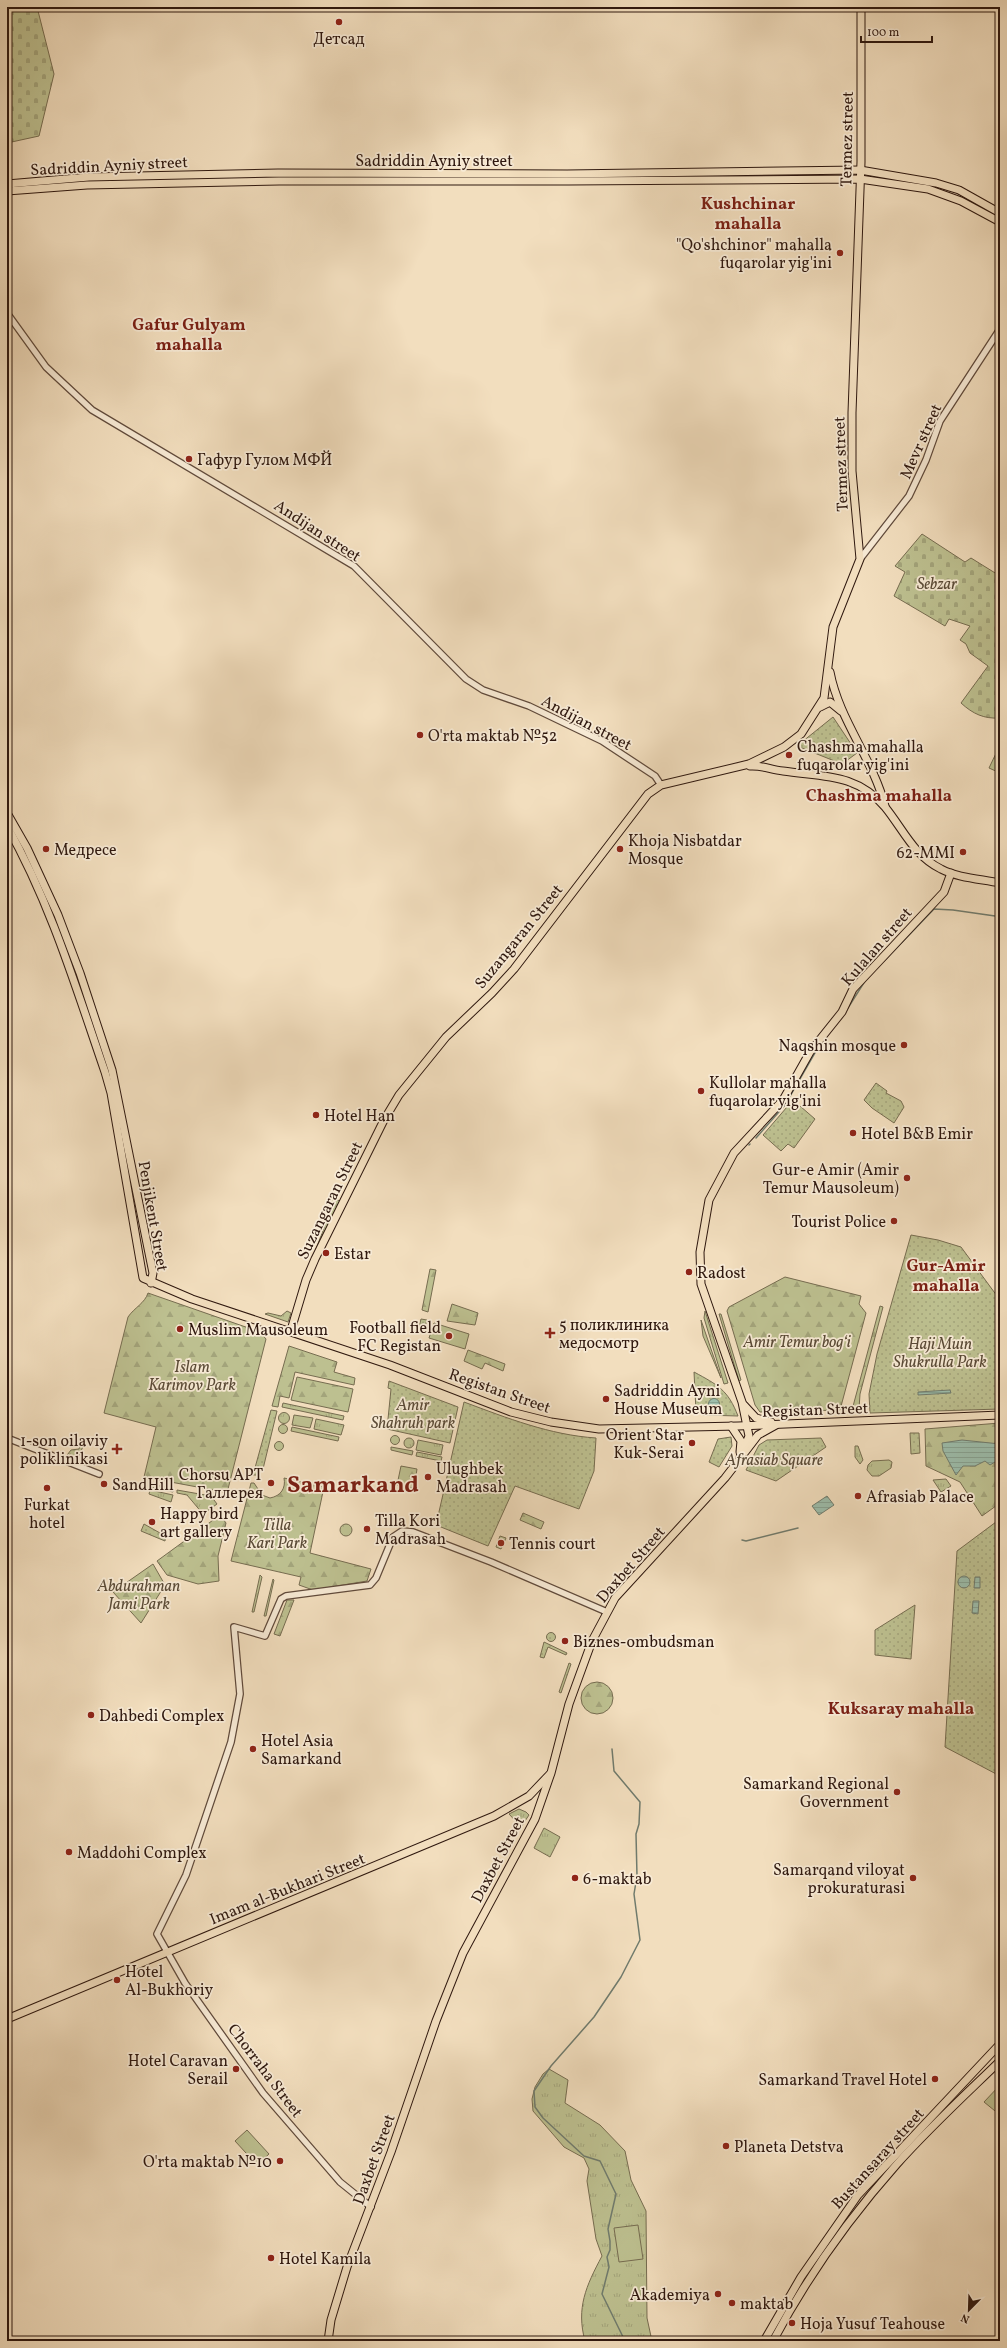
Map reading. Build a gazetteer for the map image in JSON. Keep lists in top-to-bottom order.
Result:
{
  "streets": {
    "main road": [
      "Termez street",
      "Sadriddin Ayniy street",
      "Suzangaran Street",
      "Kulalan street",
      "Penjikent Street",
      "Registan Street",
      "Daxbet Street",
      "Imam al-Bukhari Street",
      "Bustansaray street"
    ],
    "street": ["Mevr street", "Andijan street", "Chorraha Street"]
  },
  "crossings": [
    ["Termez street", "Sadriddin Ayniy street"],
    ["Termez street", "Mevr street"],
    ["Termez street", "Suzangaran Street"],
    ["Termez street", "Kulalan street"],
    ["Andijan street", "Suzangaran Street"],
    ["Suzangaran Street", "Registan Street"],
    ["Kulalan street", "Registan Street"],
    ["Kulalan street", "Daxbet Street"],
    ["Penjikent Street", "Registan Street"],
    ["Registan Street", "Daxbet Street"],
    ["Daxbet Street", "Imam al-Bukhari Street"],
    ["Daxbet Street", "Chorraha Street"],
    ["Imam al-Bukhari Street", "Chorraha Street"]
  ],
  "districts": [
    "Kushchinar mahalla",
    "Gafur Gulyam mahalla",
    "Chashma mahalla",
    "Gur-Amir mahalla",
    "Samarkand",
    "Kuksaray mahalla"
  ],
  "parks": [
    "Sebzar",
    "Amir Temur bog‘i",
    "Haji Muin Shukrulla Park",
    "Islam Karimov Park",
    "Amir Shahruh park",
    "Afrasiab Square",
    "Tilla Kari Park",
    "Abdurahman Jami Park"
  ],
  "places": {
    "other": [
      "Детсад",
      "\"Qo'shchinor\" mahalla fuqarolar yig'ini",
      "Гафур Гулом МФЙ",
      "O'rta maktab №52",
      "Chashma mahalla fuqarolar yig'ini",
      "Медресе",
      "Khoja Nisbatdar Mosque",
      "62-MMI",
      "Naqshin mosque",
      "Kullolar mahalla fuqarolar yig'ini",
      "Hotel Han",
      "Hotel B&B Emir",
      "Gur-e Amir (Amir Temur Mausoleum)",
      "Tourist Police",
      "Estar",
      "Radost",
      "Muslim Mausoleum",
      "Football field FC Registan",
      "Sadriddin Ayni House Museum",
      "Orient Star Kuk-Serai",
      "Ulughbek Madrasah",
      "Chorsu АРТ Галлерея",
      "SandHill",
      "Furkat hotel",
      "Afrasiab Palace",
      "Happy bird art gallery",
      "Tillа Kоri Madrasah",
      "Tennis court",
      "Biznes-ombudsman",
      "Dahbedi Complex",
      "Hotel Asia Samarkand",
      "Samarkand Regional Government",
      "Maddohi Complex",
      "6-maktab",
      "Samarqand viloyat prokuraturasi",
      "Hotel Al-Bukhoriy",
      "Hotel Caravan Serail",
      "Samarkand Travel Hotel",
      "Planeta Detstva",
      "O'rta maktab №10",
      "Hotel Kamila",
      "Akademiya",
      "maktab",
      "Hoja Yusuf Teahouse"
    ],
    "health": ["5 поликлиника медосмотр", "1-son oilaviy poliklinikasi"]
  },
  "scale_bar": "100 m",
  "north": "bottom left"
}
